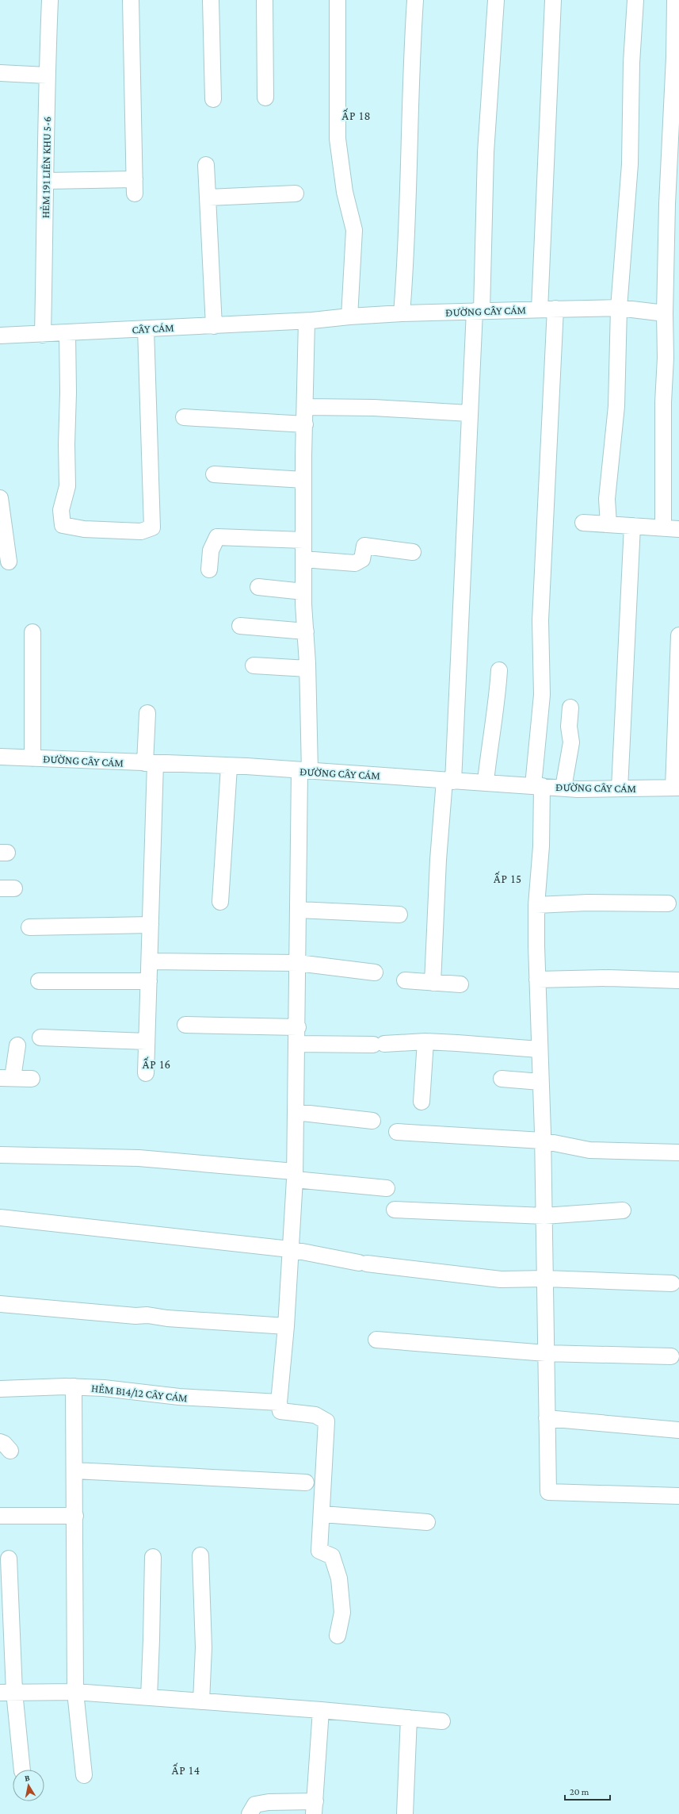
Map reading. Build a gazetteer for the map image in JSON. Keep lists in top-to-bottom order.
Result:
{
  "streets": {
    "street": [
      "HẺM 191 LIÊN KHU 5-6",
      "ĐƯỜNG CÂY CÁM",
      "CÂY CÁM",
      "HẺM B14/12 CÂY CÁM"
    ]
  },
  "crossings": [
    ["HẺM 191 LIÊN KHU 5-6", "CÂY CÁM"],
    ["ĐƯỜNG CÂY CÁM", "CÂY CÁM"]
  ],
  "districts": [
    "ẤP 18",
    "ẤP 15",
    "ẤP 16",
    "ẤP 14"
  ],
  "scale_bar": "20 m",
  "north": "top"
}
